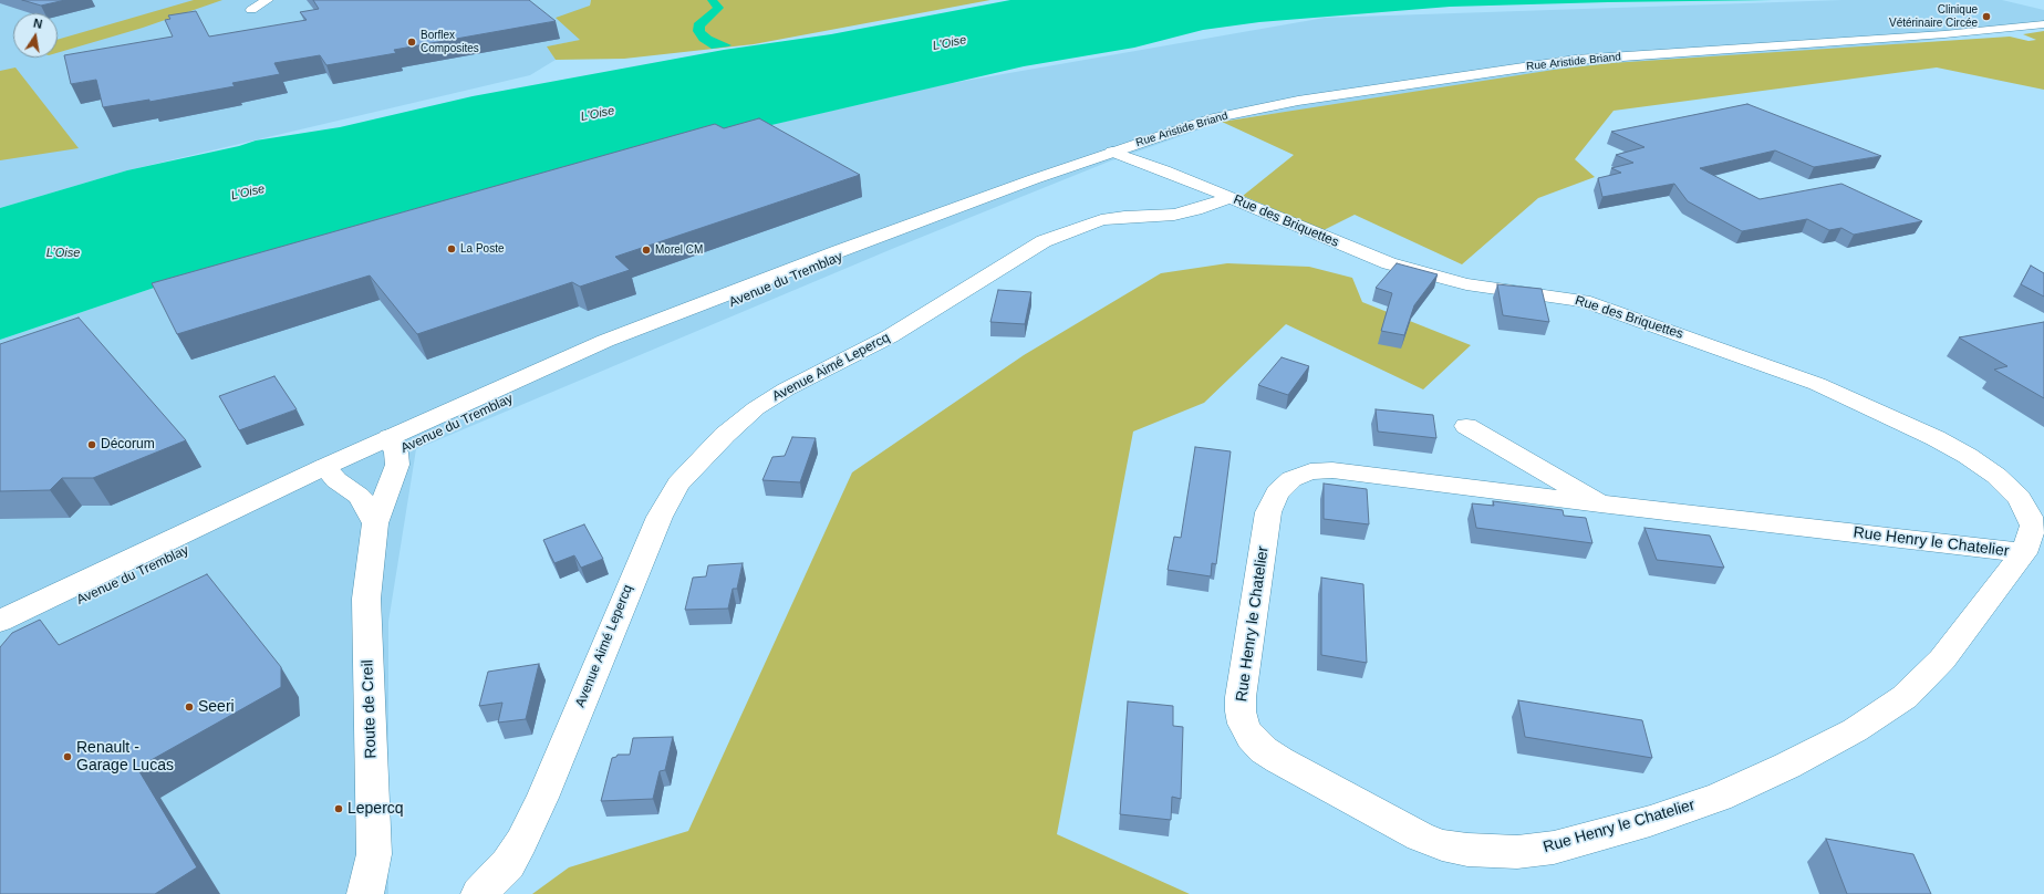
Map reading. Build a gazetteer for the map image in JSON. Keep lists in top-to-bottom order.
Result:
{
  "streets": {
    "street": [
      "Rue Aristide Briand",
      "Rue des Briquettes",
      "Avenue du Tremblay",
      "Avenue Aimé Lepercq",
      "Rue Henry le Chatelier",
      "Route de Creil"
    ]
  },
  "crossings": [
    ["Rue Aristide Briand", "Rue des Briquettes"],
    ["Rue Aristide Briand", "Avenue du Tremblay"],
    ["Rue des Briquettes", "Avenue du Tremblay"],
    ["Rue des Briquettes", "Avenue Aimé Lepercq"],
    ["Rue des Briquettes", "Rue Henry le Chatelier"],
    ["Avenue du Tremblay", "Route de Creil"]
  ],
  "water": ["L'Oise", "L’Oise"],
  "places": [
    "Clinique Vétérinaire Circée",
    "Borflex Composites",
    "La Poste",
    "Morel CM",
    "Décorum",
    "Seeri",
    "Renault - Garage Lucas",
    "Lepercq"
  ],
  "north": "top"
}
